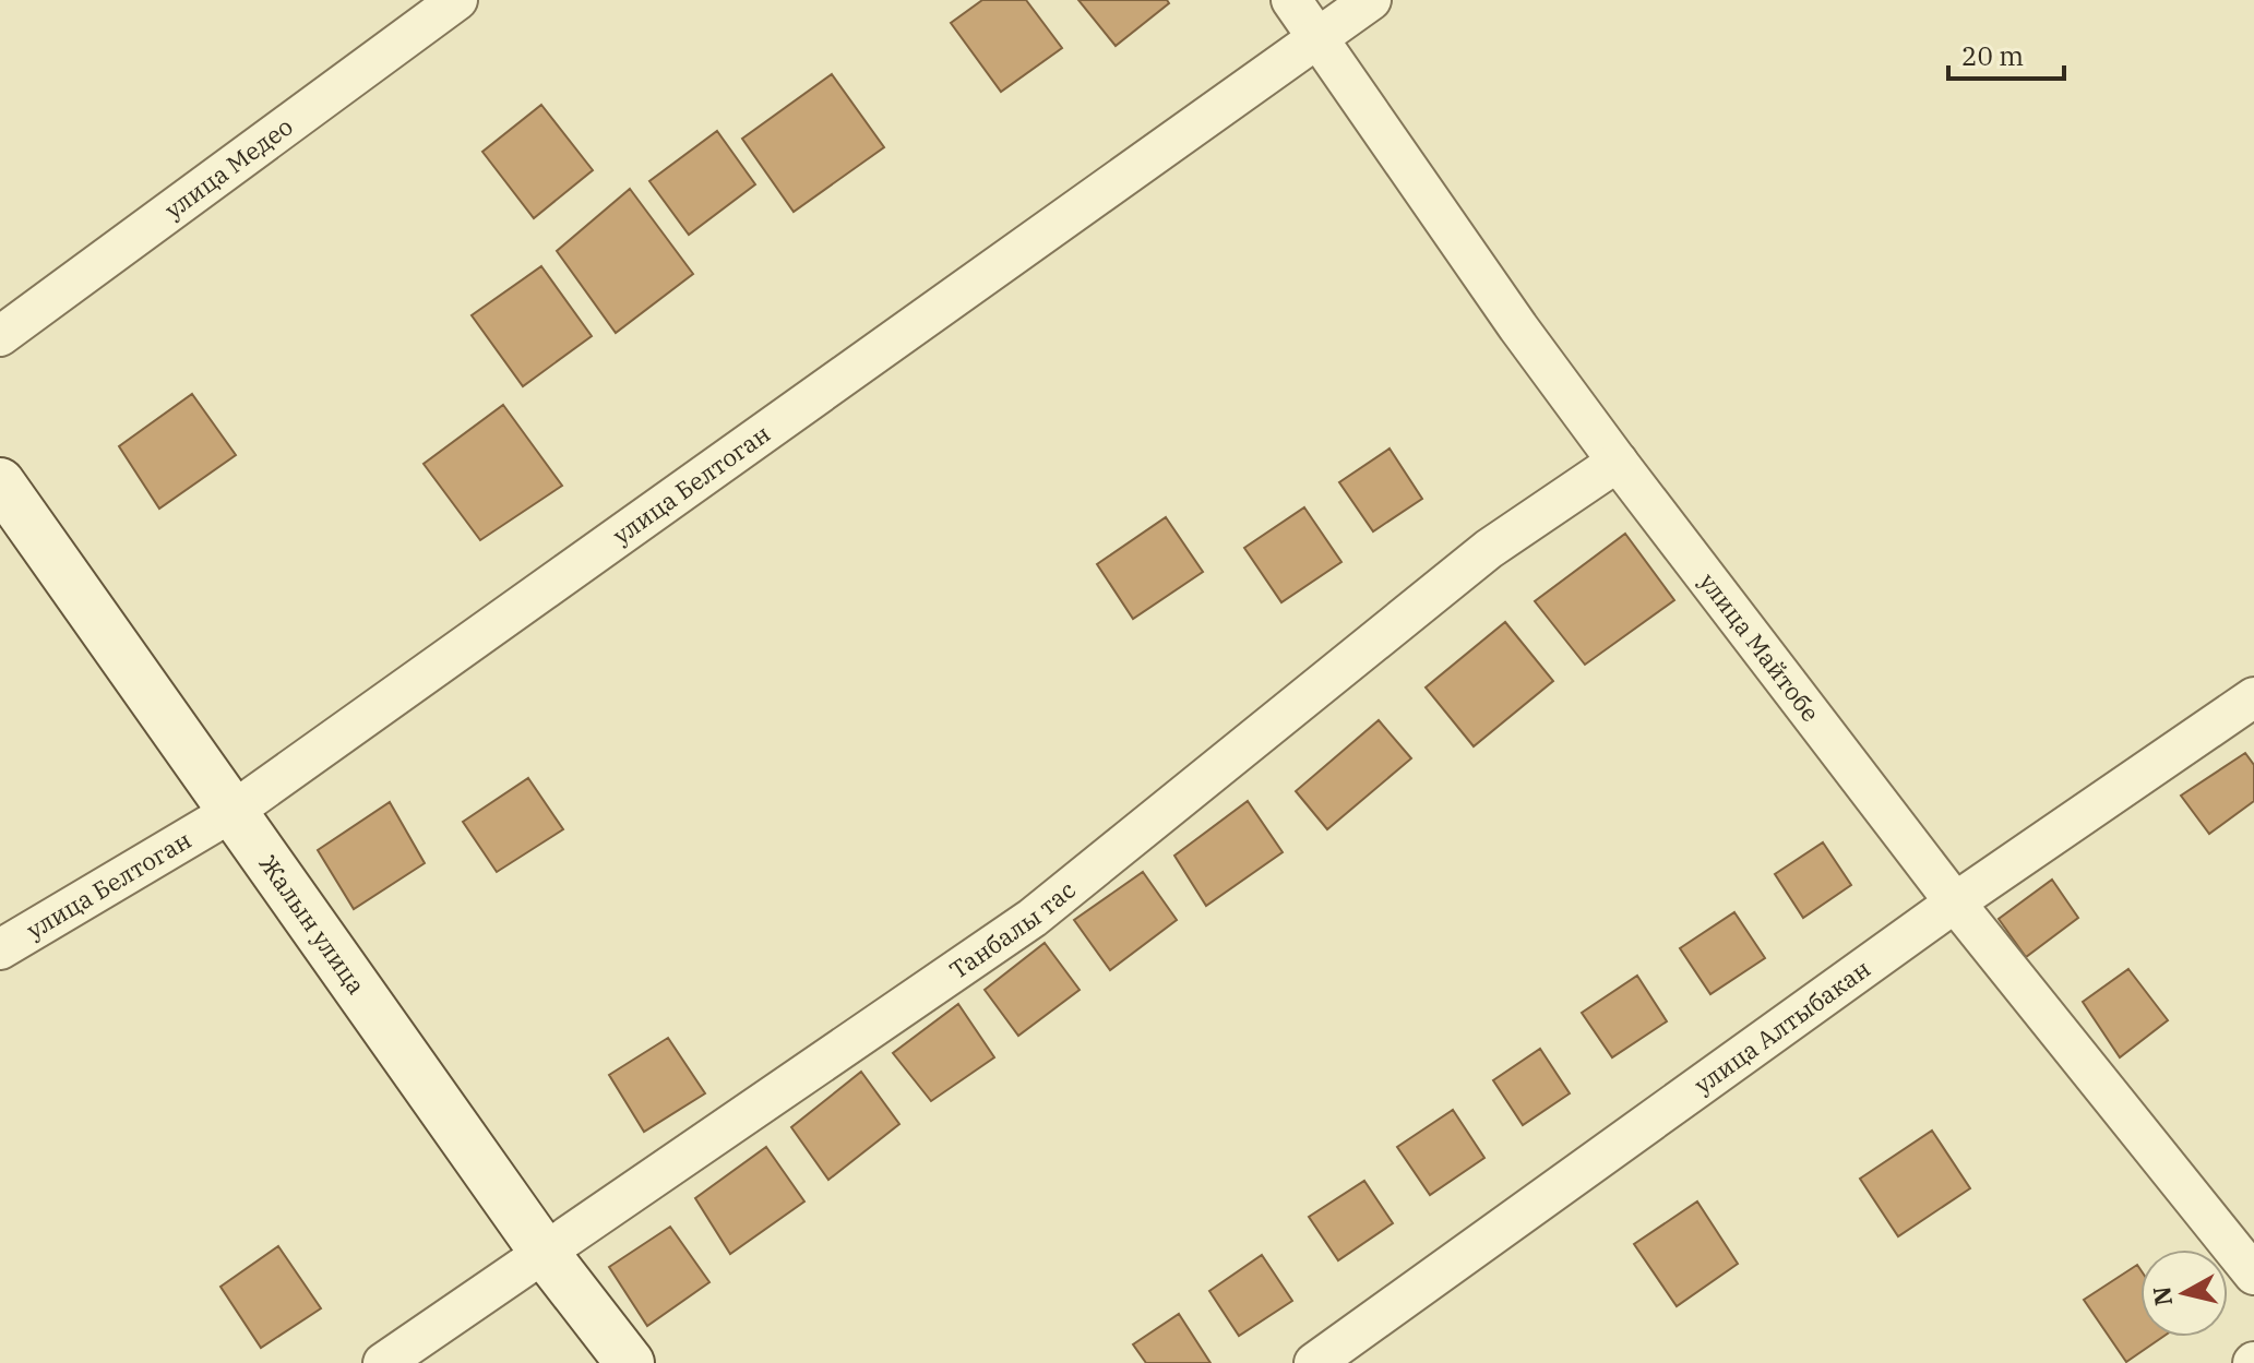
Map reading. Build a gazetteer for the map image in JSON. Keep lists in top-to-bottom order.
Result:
{
  "streets": {
    "street": [
      "улица Медео",
      "улица Белтоган",
      "улица Майтобе",
      "Жалын улица",
      "Танбалы тас",
      "улица Алтыбакан"
    ]
  },
  "crossings": [
    ["улица Белтоган", "улица Майтобе"],
    ["улица Белтоган", "Жалын улица"],
    ["улица Майтобе", "Танбалы тас"],
    ["улица Майтобе", "улица Алтыбакан"],
    ["Жалын улица", "Танбалы тас"]
  ],
  "scale_bar": "20 m",
  "north": "left"
}
